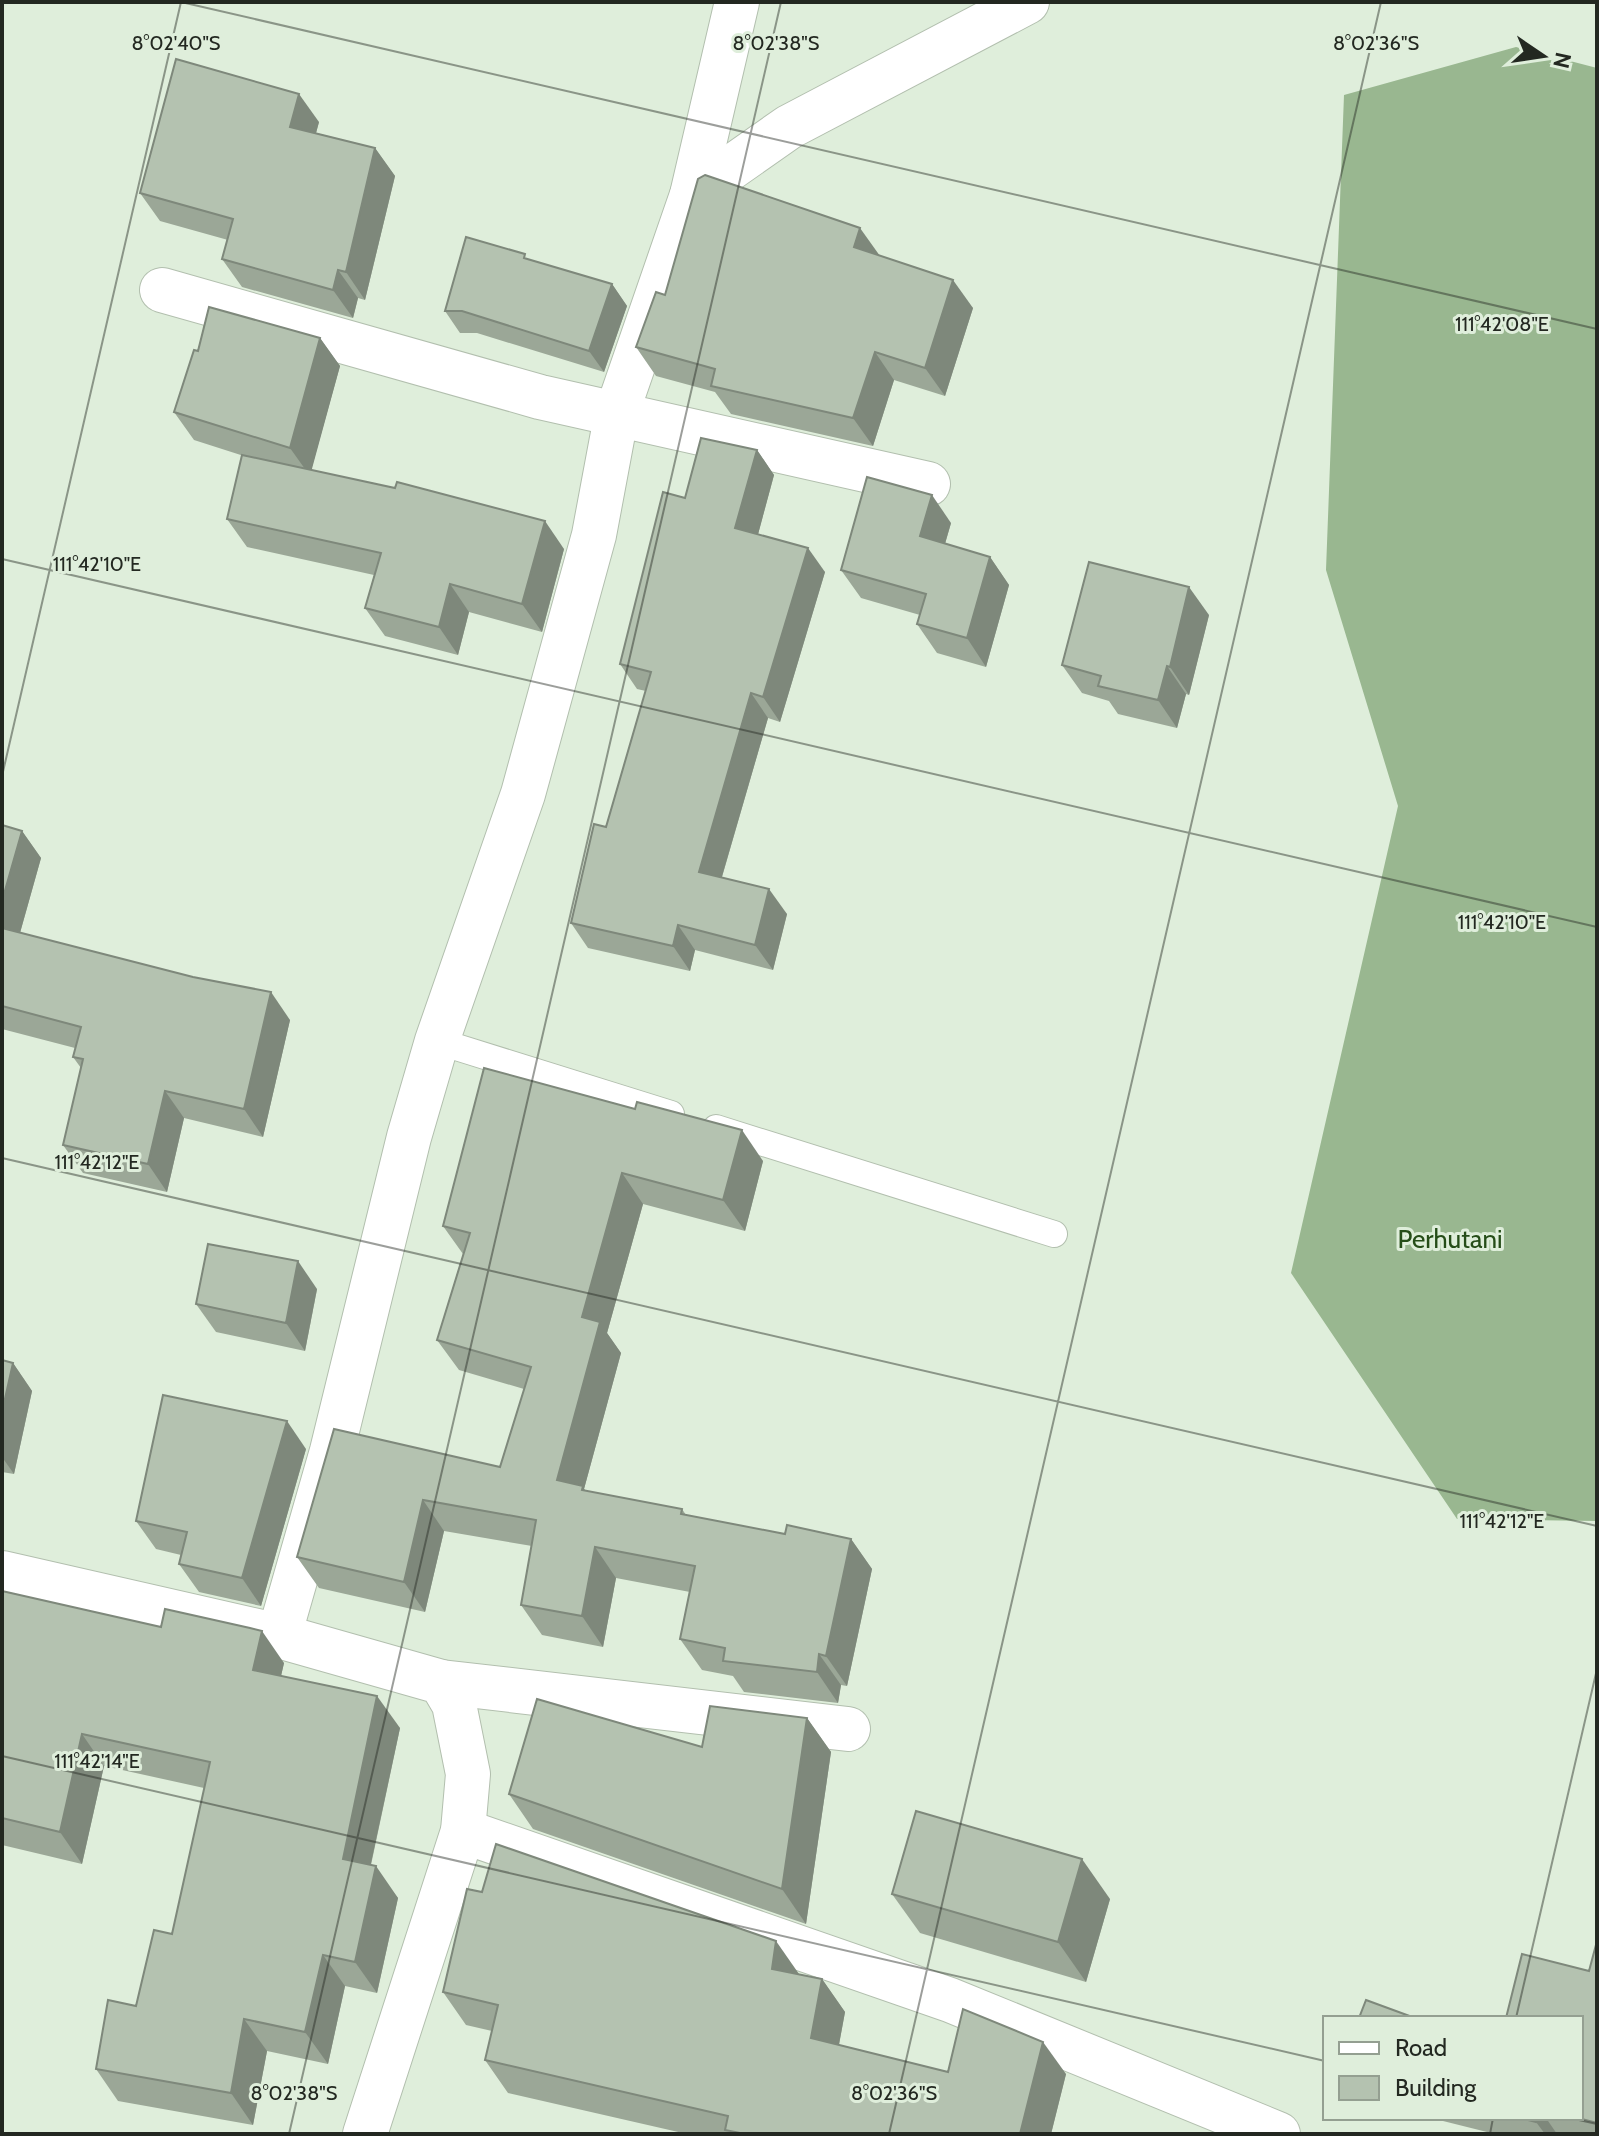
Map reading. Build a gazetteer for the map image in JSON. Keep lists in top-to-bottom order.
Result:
{
  "parks": ["Perhutani"],
  "legend": ["Road", "Building"],
  "north": "right",
  "coordinates": [
    "8°02'40\"S",
    "8°02'38\"S",
    "8°02'36\"S",
    "111°42'08\"E",
    "111°42'10\"E",
    "111°42'12\"E",
    "111°42'14\"E"
  ]
}
